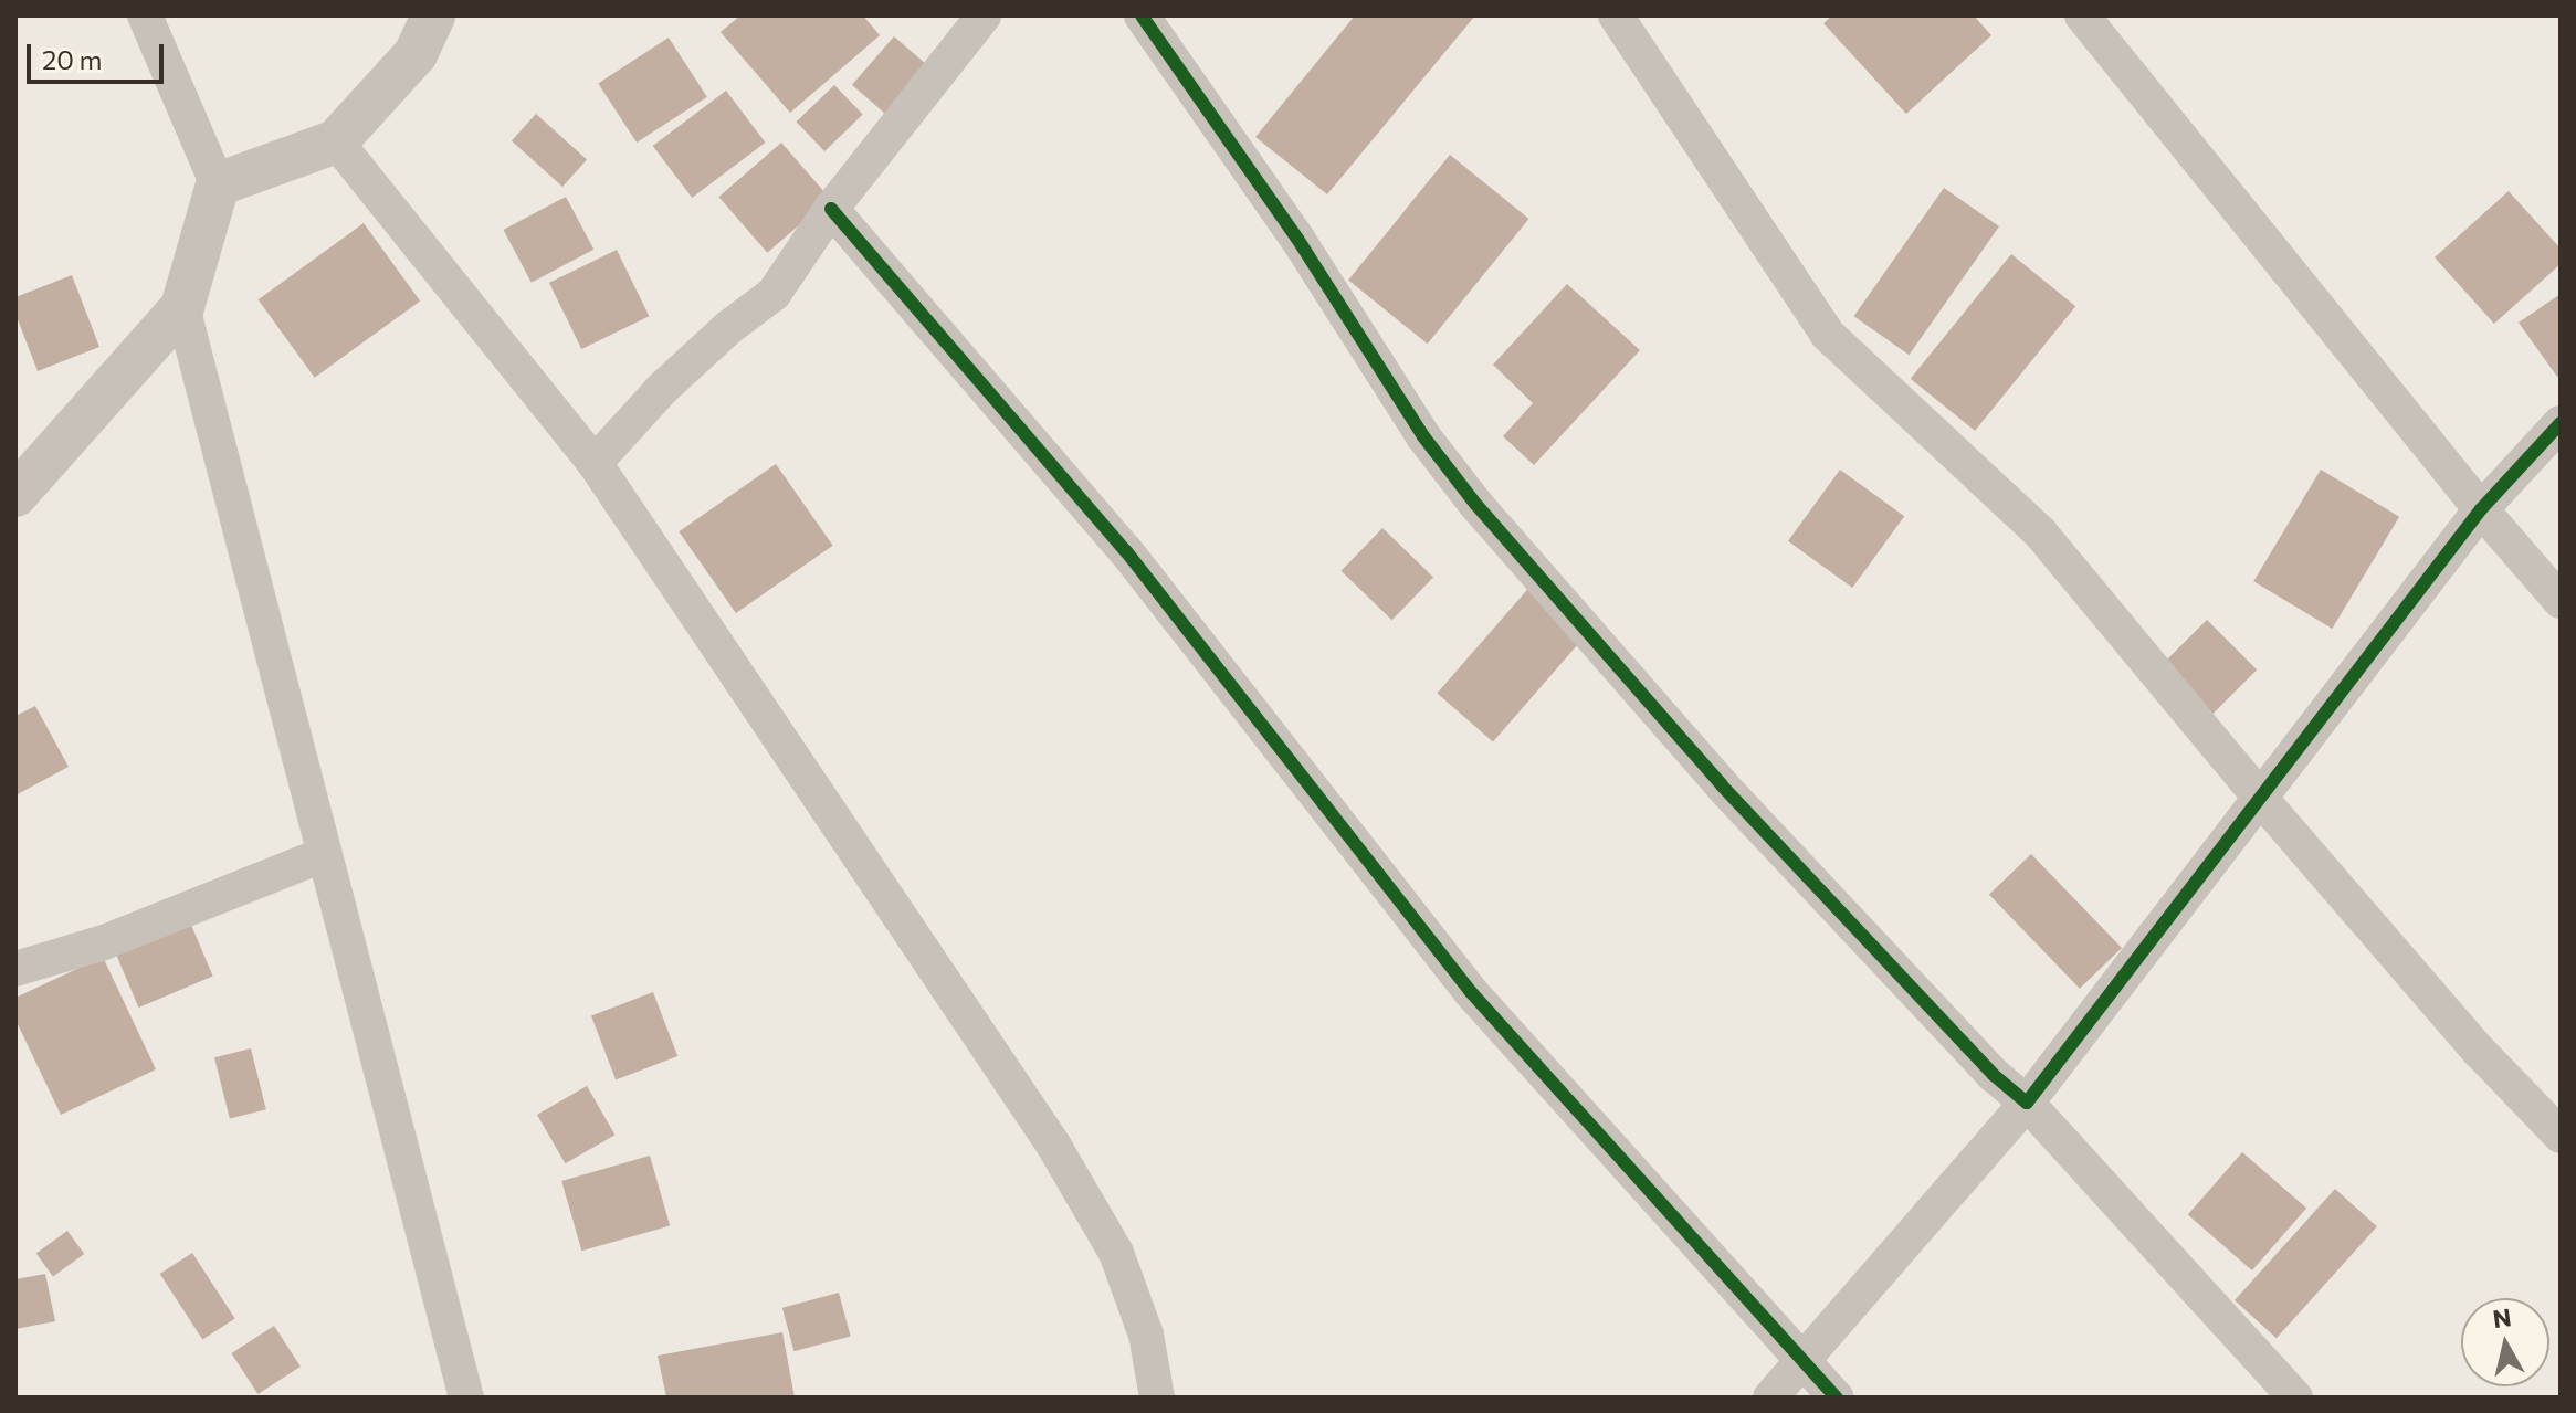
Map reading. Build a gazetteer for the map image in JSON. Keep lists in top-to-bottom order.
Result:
{
  "scale_bar": "20 m",
  "north": "top"
}
